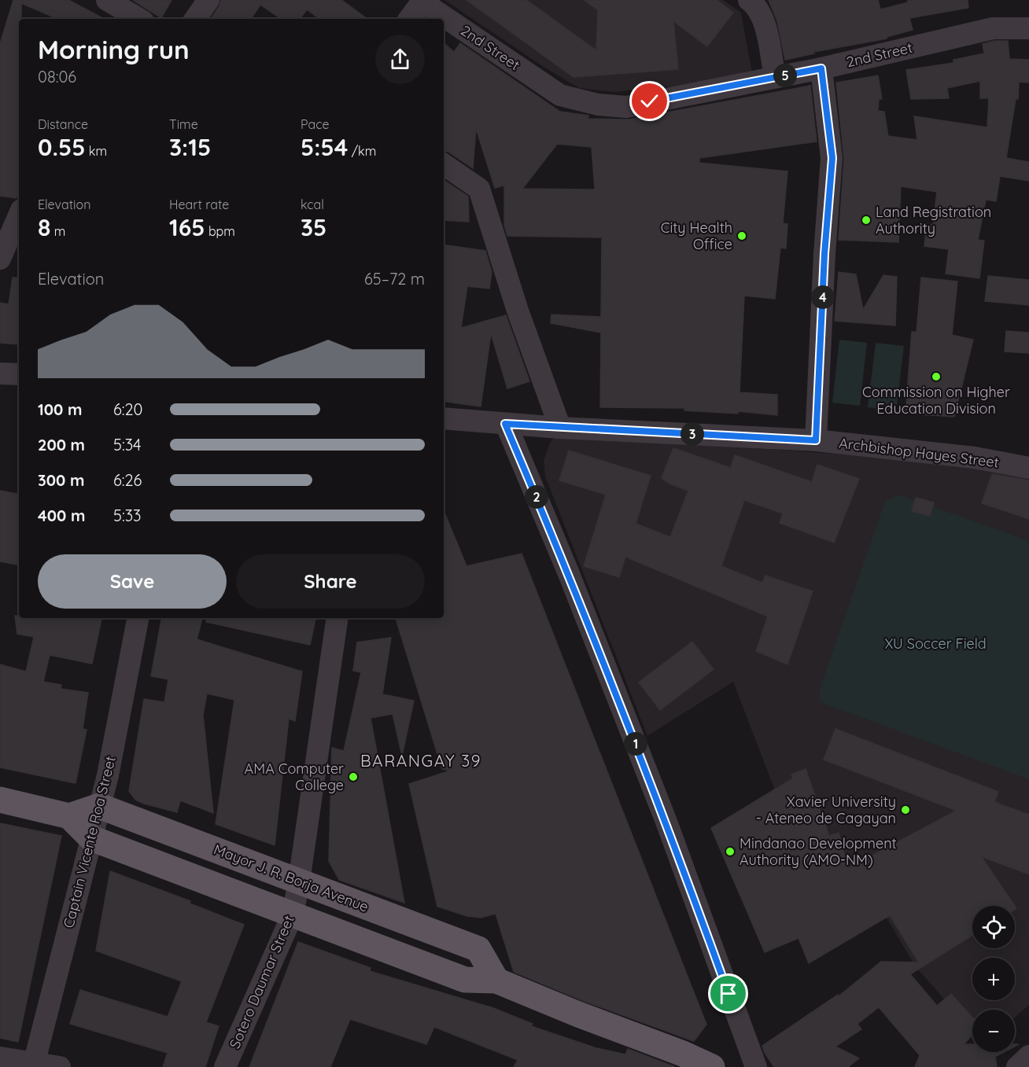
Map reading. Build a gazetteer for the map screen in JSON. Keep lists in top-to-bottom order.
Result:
{
  "streets": {
    "main road": ["Mayor J. R. Borja Avenue"],
    "street": [
      "2nd Street",
      "Archbishop Hayes Street",
      "Captain Vicente Roa Street",
      "Sotero Daumar Street"
    ]
  },
  "crossings": [
    ["Captain Vicente Roa Street", "Mayor J. R. Borja Avenue"],
    ["Mayor J. R. Borja Avenue", "Sotero Daumar Street"]
  ],
  "districts": ["BARANGAY 39"],
  "parks": ["XU Soccer Field"],
  "places": [
    "Land Registration Authority",
    "City Health Office",
    "Commission on Higher Education Division",
    "AMA Computer College",
    "Xavier University - Ateneo de Cagayan",
    "Mindanao Development Authority (AMO-NM)"
  ],
  "page": {
    "heading": ["Morning run", "08:06"],
    "pins": [
      "5",
      "4",
      "3",
      "2",
      "1"
    ],
    "stats": [
      ["Distance", "0.55 km"],
      ["Time", "3:15"],
      ["Pace", "5:54 /km"],
      ["Elevation", "8 m"],
      ["Heart rate", "165 bpm"],
      ["kcal", "35"]
    ],
    "chart": ["Elevation", "65–72 m"],
    "list": [
      {
        "name": "100 m",
        "note": "6:20"
      },
      {
        "name": "200 m",
        "note": "5:34"
      },
      {
        "name": "300 m",
        "note": "6:26"
      },
      {
        "name": "400 m",
        "note": "5:33"
      }
    ],
    "buttons": ["Save", "Share"],
    "map_buttons": ["+", "−"]
  }
}
